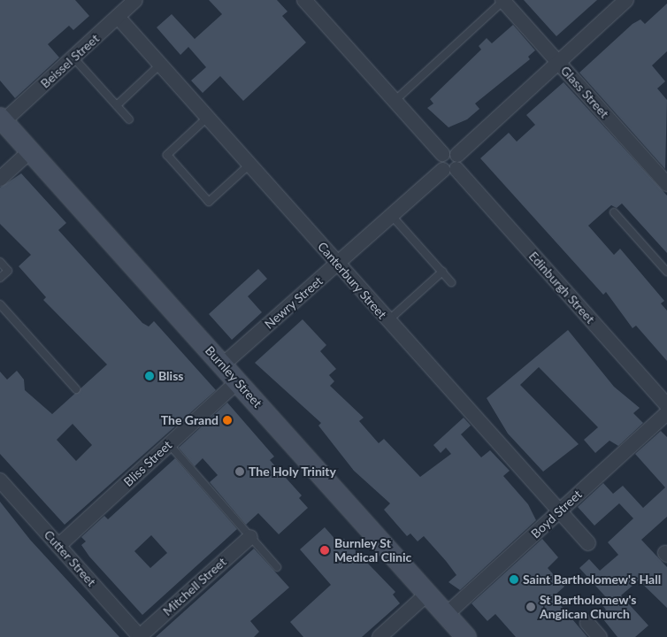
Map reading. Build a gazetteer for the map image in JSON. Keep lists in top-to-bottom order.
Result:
{
  "streets": {
    "main road": ["Burnley Street"],
    "street": [
      "Beissel Street",
      "Glass Street",
      "Canterbury Street",
      "Edinburgh Street",
      "Newry Street",
      "Bliss Street",
      "Boyd Street",
      "Cutter Street",
      "Mitchell Street"
    ]
  },
  "crossings": [
    ["Beissel Street", "Canterbury Street"],
    ["Beissel Street", "Burnley Street"],
    ["Canterbury Street", "Newry Street"],
    ["Canterbury Street", "Boyd Street"],
    ["Edinburgh Street", "Newry Street"],
    ["Newry Street", "Burnley Street"],
    ["Burnley Street", "Bliss Street"],
    ["Burnley Street", "Boyd Street"],
    ["Bliss Street", "Cutter Street"],
    ["Cutter Street", "Mitchell Street"]
  ],
  "places": [
    "Bliss",
    "The Grand",
    "The Holy Trinity",
    "Burnley St Medical Clinic",
    "Saint Bartholomew's Hall",
    "St Bartholomew's Anglican Church"
  ]
}
